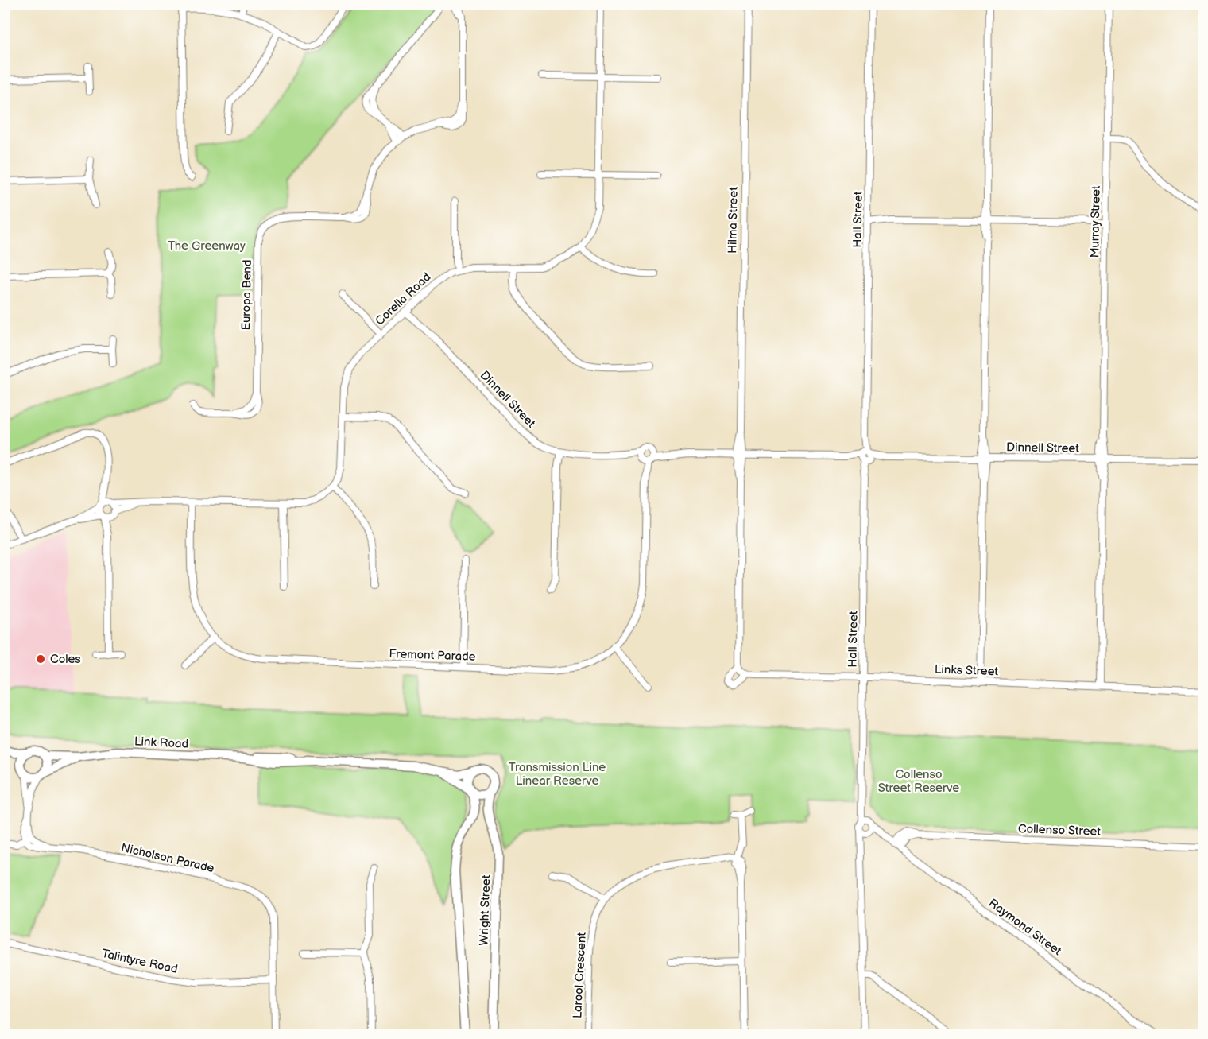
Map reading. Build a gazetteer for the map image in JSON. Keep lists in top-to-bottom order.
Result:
{
  "streets": {
    "street": [
      "Hall Street",
      "Hilma Street",
      "Murray Street",
      "Europa Bend",
      "Corella Road",
      "Dinnell Street",
      "Fremont Parade",
      "Links Street",
      "Link Road",
      "Collenso Street",
      "Nicholson Parade",
      "Wright Street",
      "Raymond Street",
      "Talintyre Road",
      "Larool Crescent"
    ]
  },
  "crossings": [
    ["Hall Street", "Dinnell Street"],
    ["Hall Street", "Links Street"],
    ["Hall Street", "Raymond Street"],
    ["Hilma Street", "Dinnell Street"],
    ["Hilma Street", "Links Street"],
    ["Murray Street", "Dinnell Street"],
    ["Murray Street", "Links Street"],
    ["Corella Road", "Dinnell Street"],
    ["Dinnell Street", "Fremont Parade"],
    ["Link Road", "Wright Street"],
    ["Collenso Street", "Raymond Street"],
    ["Nicholson Parade", "Talintyre Road"]
  ],
  "parks": ["The Greenway", "Transmission Line Linear Reserve", "Collenso Street Reserve"],
  "places": ["Coles"]
}
